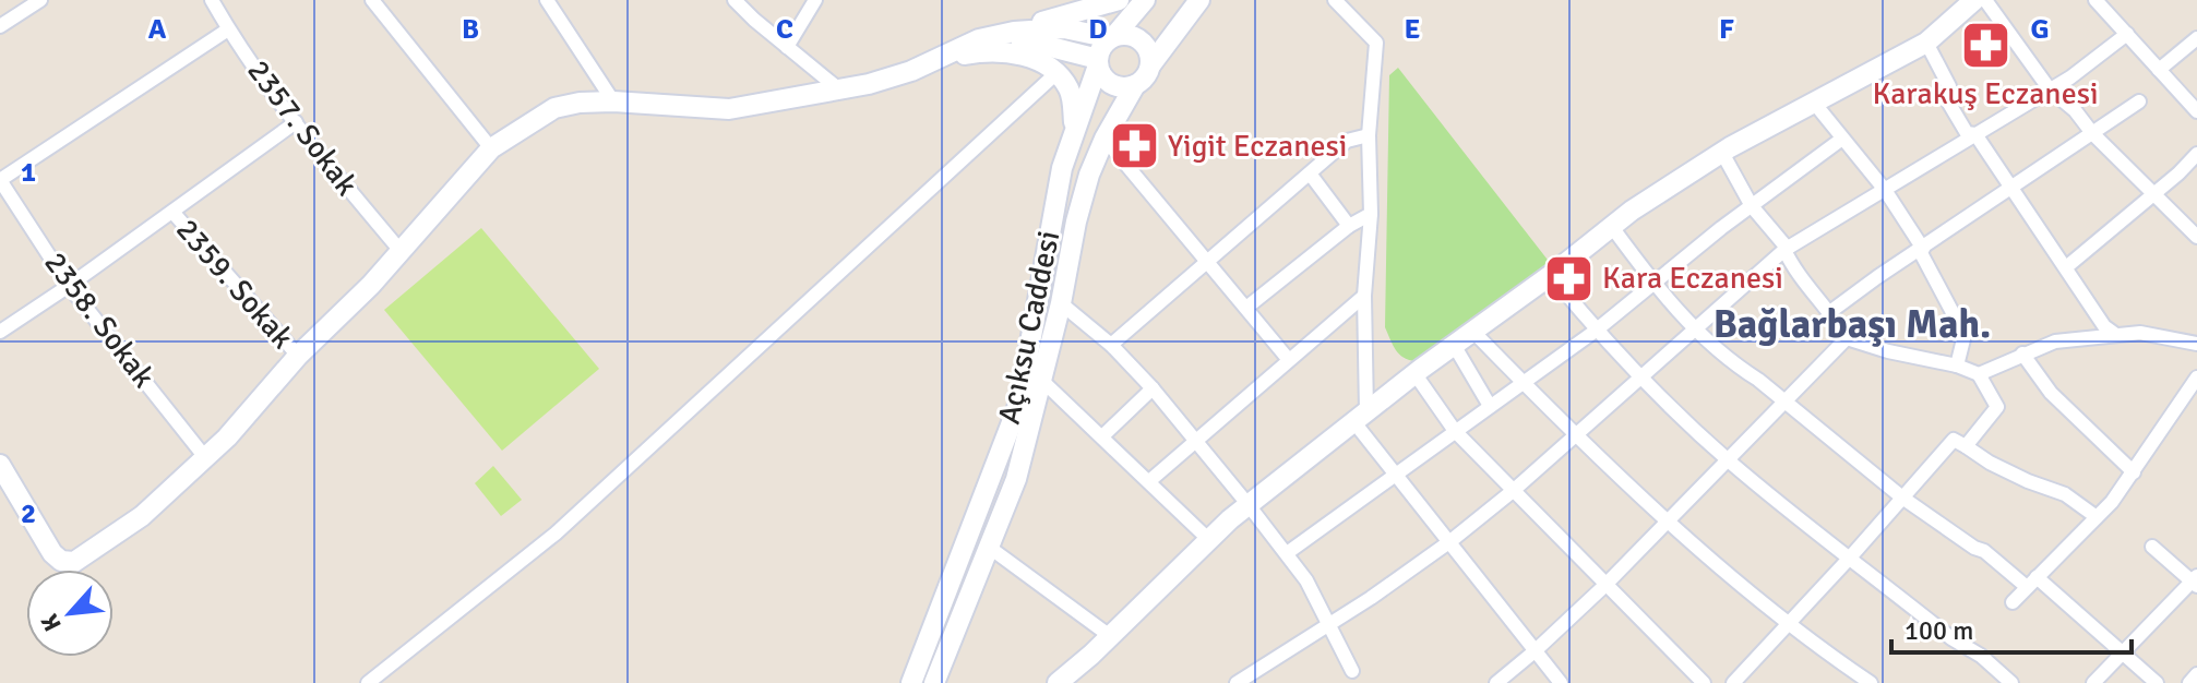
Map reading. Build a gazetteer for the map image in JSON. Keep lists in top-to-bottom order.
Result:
{
  "streets": {
    "street": [
      "2357. Sokak",
      "2359. Sokak",
      "2358. Sokak",
      "Açıksu Caddesi"
    ]
  },
  "districts": ["Bağlarbaşı Mah."],
  "places": {
    "pharmacy": ["Karakuş Eczanesi", "Yigit Eczanesi", "Kara Eczanesi"]
  },
  "scale_bar": "100 m",
  "north": "bottom left",
  "grid": {
    "columns": [
      "A",
      "B",
      "C",
      "D",
      "E",
      "F",
      "G"
    ],
    "rows": ["1", "2"]
  }
}
